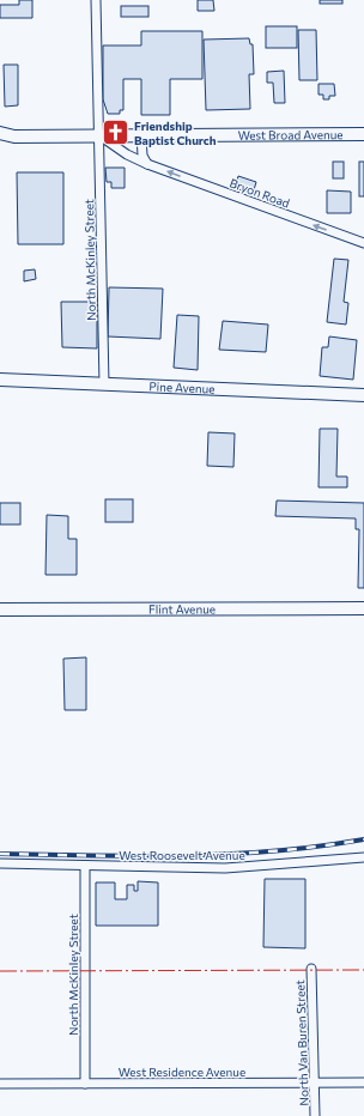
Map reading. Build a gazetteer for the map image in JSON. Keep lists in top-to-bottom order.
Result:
{
  "streets": {
    "main road": ["West Broad Avenue", "Pine Avenue", "Flint Avenue"],
    "street": [
      "Bryon Road",
      "North McKinley Street",
      "West Roosevelt Avenue",
      "North Van Buren Street",
      "West Residence Avenue"
    ]
  },
  "crossings": [
    ["West Broad Avenue", "Bryon Road"],
    ["West Broad Avenue", "North McKinley Street"],
    ["Bryon Road", "North McKinley Street"],
    ["North McKinley Street", "Pine Avenue"],
    ["North McKinley Street", "West Roosevelt Avenue"],
    ["North McKinley Street", "West Residence Avenue"],
    ["North Van Buren Street", "West Residence Avenue"]
  ],
  "one_way": ["Bryon Road"],
  "places": {
    "church": ["Friendship Baptist Church"]
  }
}
